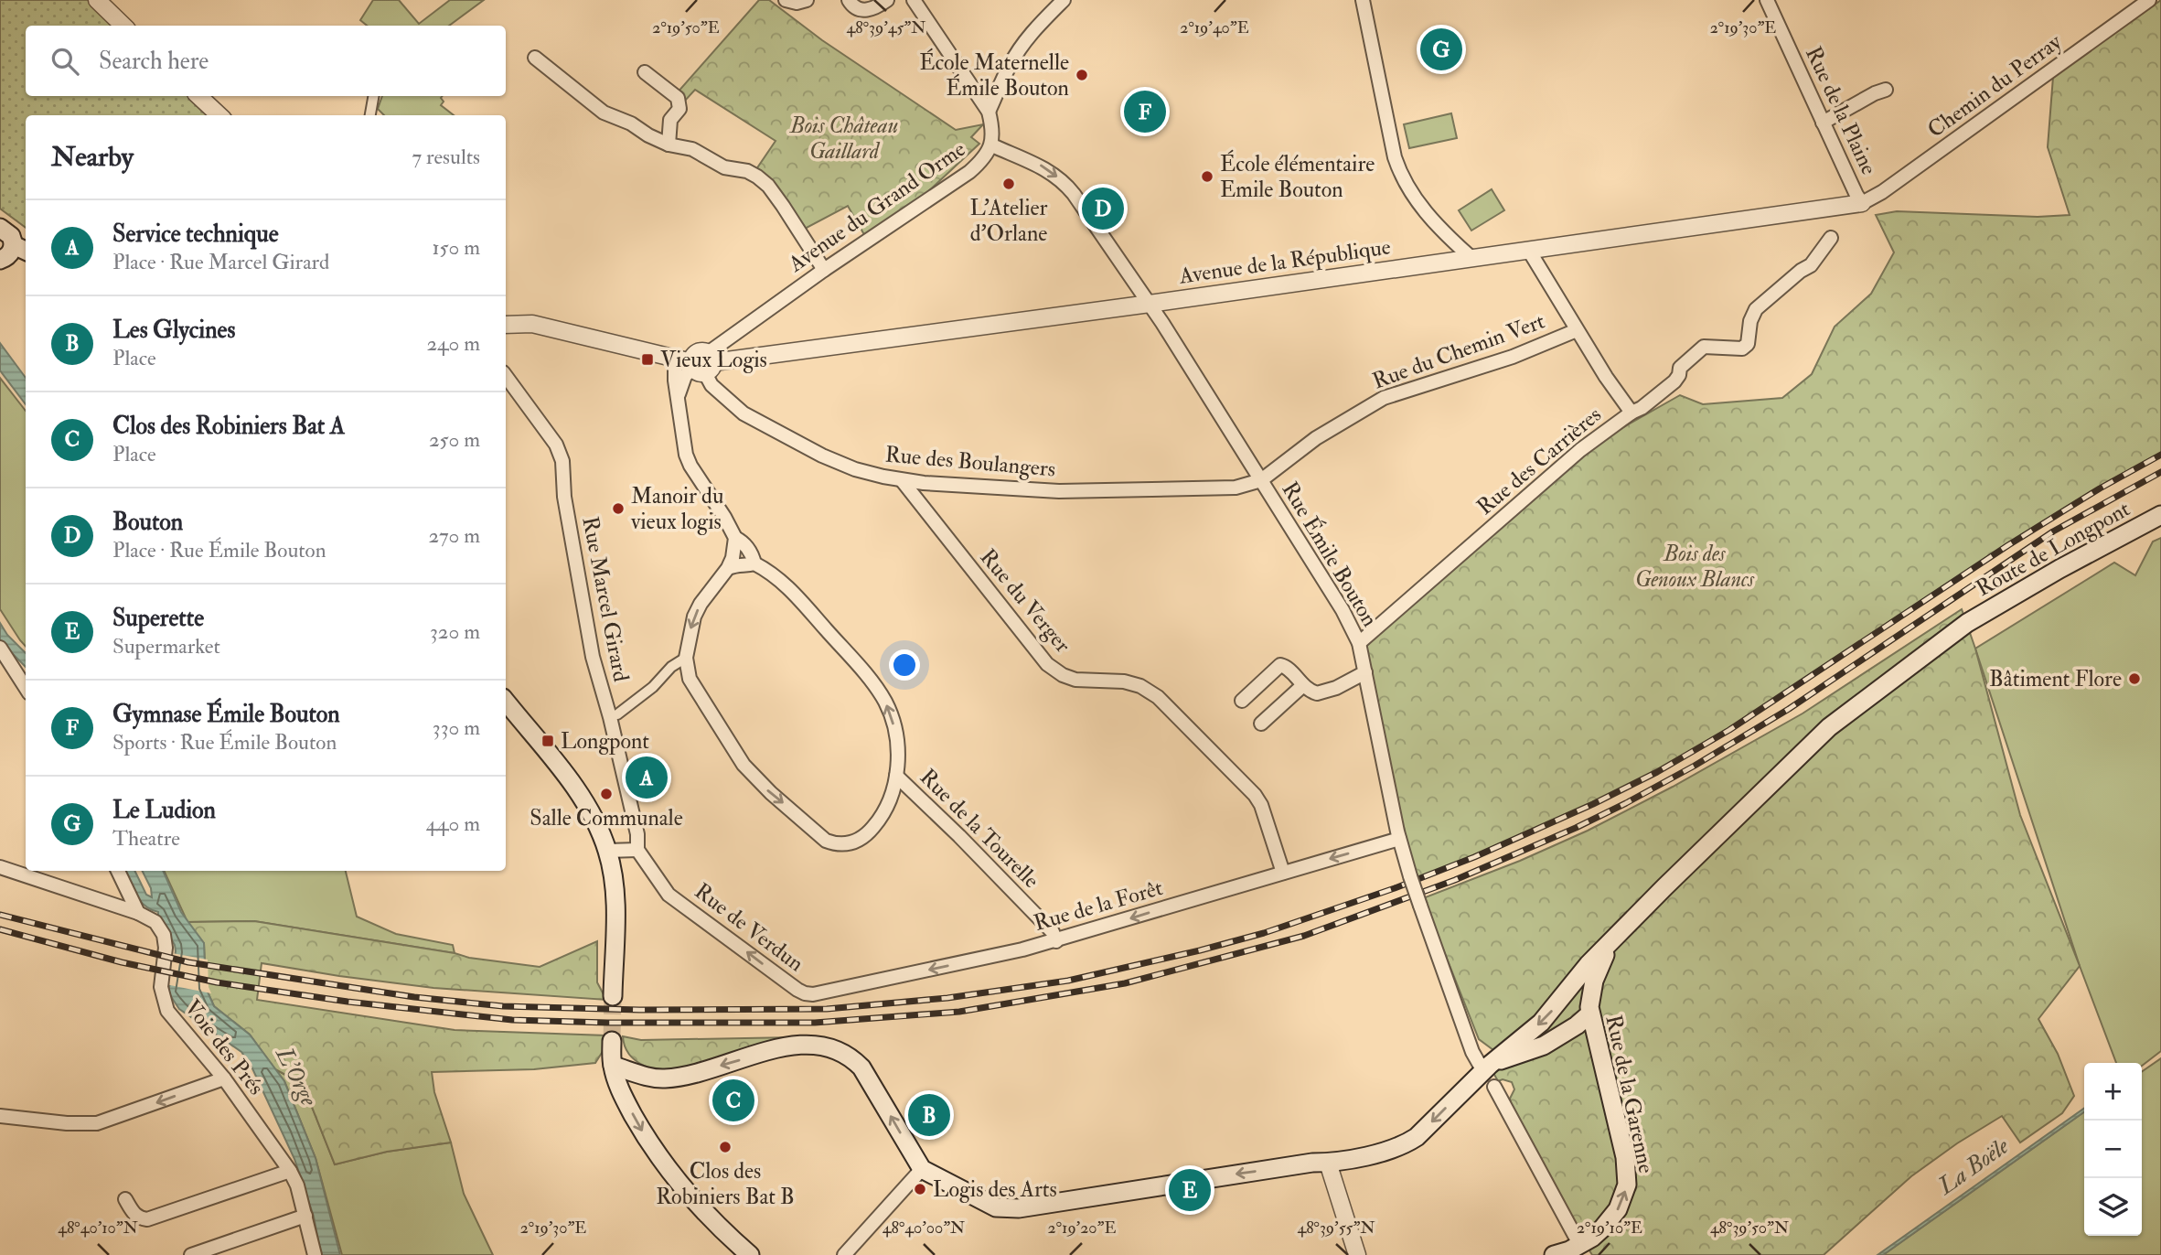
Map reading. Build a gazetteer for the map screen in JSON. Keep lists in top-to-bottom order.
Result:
{
  "streets": {
    "main road": ["Route de Longpont", "Rue de la Garenne"],
    "street": [
      "Chemin du Perray",
      "Rue de la Plaine",
      "Avenue du Grand Orme",
      "Avenue de la République",
      "Rue du Chemin Vert",
      "Rue des Carrières",
      "Rue des Boulangers",
      "Rue Émile Bouton",
      "Rue Marcel Girard",
      "Rue du Verger",
      "Rue de la Tourelle",
      "Rue de la Forêt",
      "Rue de Verdun",
      "Voie des Prés"
    ]
  },
  "crossings": [
    ["Chemin du Perray", "Rue de la Plaine"],
    ["Chemin du Perray", "Avenue de la République"],
    ["Rue de la Plaine", "Avenue de la République"],
    ["Avenue du Grand Orme", "Avenue de la République"],
    ["Avenue du Grand Orme", "Rue des Boulangers"],
    ["Avenue du Grand Orme", "Rue Émile Bouton"],
    ["Avenue de la République", "Rue des Carrières"],
    ["Avenue de la République", "Rue des Boulangers"],
    ["Avenue de la République", "Rue Émile Bouton"],
    ["Rue du Chemin Vert", "Rue des Carrières"],
    ["Rue du Chemin Vert", "Rue des Boulangers"],
    ["Rue du Chemin Vert", "Rue Émile Bouton"],
    ["Rue des Carrières", "Rue Émile Bouton"],
    ["Rue des Boulangers", "Rue Émile Bouton"],
    ["Rue des Boulangers", "Rue du Verger"],
    ["Route de Longpont", "Rue Émile Bouton"],
    ["Route de Longpont", "Rue de la Garenne"],
    ["Rue Émile Bouton", "Rue de la Forêt"],
    ["Rue Marcel Girard", "Rue de Verdun"],
    ["Rue du Verger", "Rue de la Forêt"],
    ["Rue de la Tourelle", "Rue de la Forêt"],
    ["Rue de la Forêt", "Rue de Verdun"]
  ],
  "one_way": [
    "Route de Longpont",
    "Rue de la Forêt",
    "Rue de Verdun",
    "Rue de la Garenne"
  ],
  "water": ["L'Orge", "La Boële"],
  "parks": ["Bois Château Gaillard", "Bois des Genoux Blancs"],
  "places": {
    "other": [
      "École Maternelle Émile Bouton",
      "École élémentaire Emile Bouton",
      "L'Atelier d'Orlane",
      "Manoir du vieux logis",
      "Bâtiment Flore",
      "Salle Communale",
      "Clos des Robiniers Bat B",
      "Logis des Arts"
    ],
    "transit": ["Vieux Logis", "Longpont"]
  },
  "page": {
    "pins": [
      "G",
      "F",
      "D",
      "A",
      "C",
      "B",
      "E"
    ],
    "search": "Search here",
    "heading": ["Nearby", "7 results"],
    "list": [
      {
        "mark": "A",
        "name": "Service technique",
        "note": "Place · Rue Marcel Girard",
        "value": "150 m"
      },
      {
        "mark": "B",
        "name": "Les Glycines",
        "note": "Place",
        "value": "240 m"
      },
      {
        "mark": "C",
        "name": "Clos des Robiniers Bat A",
        "note": "Place",
        "value": "250 m"
      },
      {
        "mark": "D",
        "name": "Bouton",
        "note": "Place · Rue Émile Bouton",
        "value": "270 m"
      },
      {
        "mark": "E",
        "name": "Superette",
        "note": "Supermarket",
        "value": "320 m"
      },
      {
        "mark": "F",
        "name": "Gymnase Émile Bouton",
        "note": "Sports · Rue Émile Bouton",
        "value": "330 m"
      },
      {
        "mark": "G",
        "name": "Le Ludion",
        "note": "Theatre",
        "value": "440 m"
      }
    ],
    "map_buttons": ["+", "−"]
  },
  "coordinates": [
    "48°39'45\"N",
    "2°19'50\"E",
    "2°19'40\"E",
    "2°19'30\"E",
    "2°19'20\"E",
    "2°19'10\"E",
    "48°40'10\"N",
    "48°40'00\"N",
    "48°39'55\"N",
    "48°39'50\"N"
  ]
}
